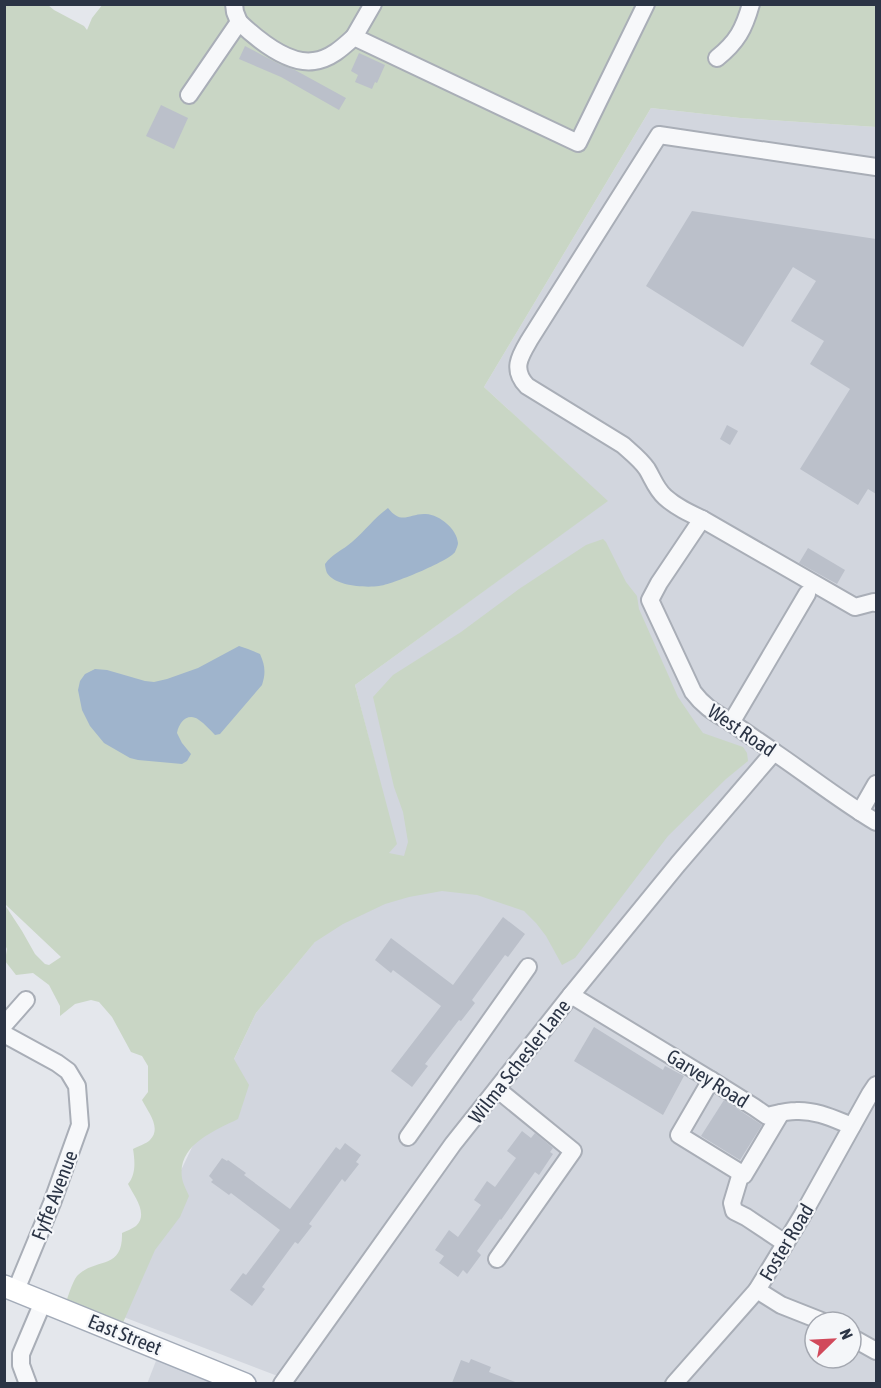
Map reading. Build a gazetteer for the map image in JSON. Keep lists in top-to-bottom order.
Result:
{
  "streets": {
    "main road": ["East Street"],
    "street": [
      "West Road",
      "Wilma Schesler Lane",
      "Garvey Road",
      "Fyffe Avenue",
      "Foster Road"
    ]
  },
  "crossings": [
    ["West Road", "Wilma Schesler Lane"],
    ["Wilma Schesler Lane", "Garvey Road"],
    ["Garvey Road", "Foster Road"],
    ["Fyffe Avenue", "East Street"]
  ],
  "north": "top right"
}
